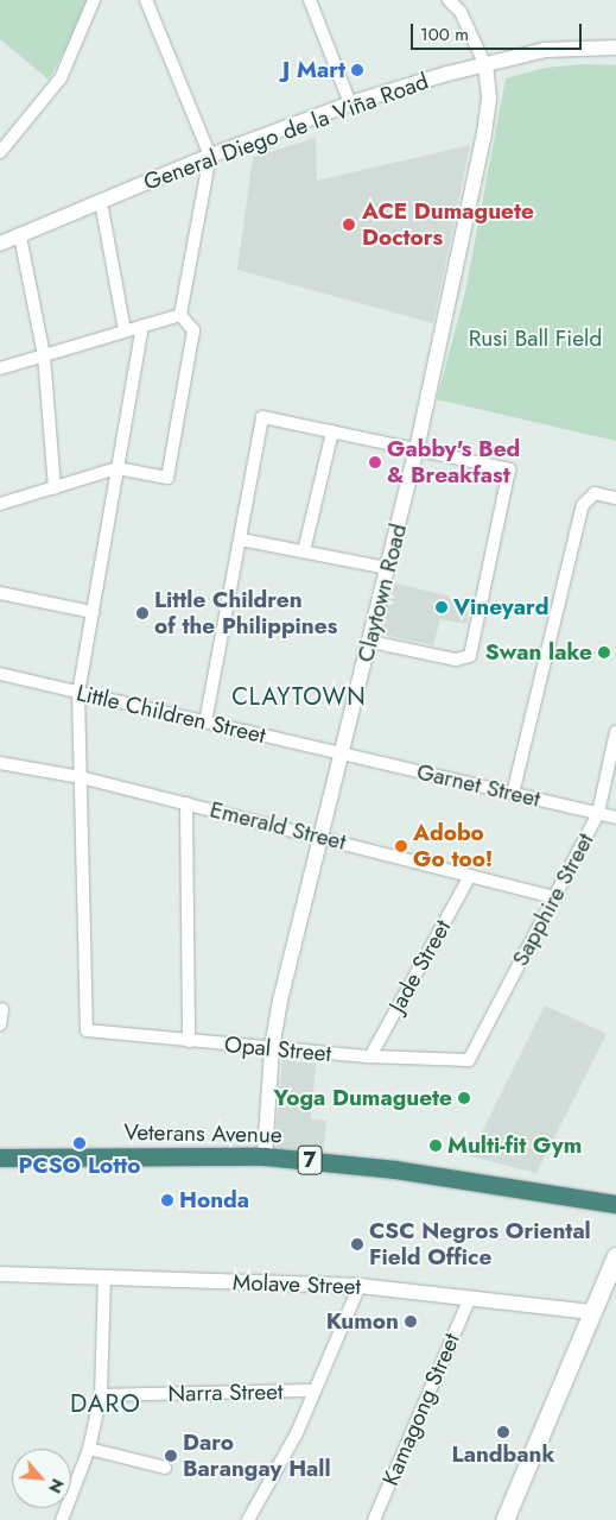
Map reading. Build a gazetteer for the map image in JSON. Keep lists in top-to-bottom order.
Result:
{
  "streets": {
    "highway": ["Veterans Avenue", "7"],
    "street": [
      "General Diego de la Viña Road",
      "Claytown Road",
      "Little Children Street",
      "Garnet Street",
      "Emerald Street",
      "Sapphire Street",
      "Jade Street",
      "Opal Street",
      "Molave Street",
      "Narra Street",
      "Kamagong Street"
    ]
  },
  "crossings": [
    ["General Diego de la Viña Road", "Claytown Road"],
    ["Claytown Road", "Little Children Street"],
    ["Claytown Road", "Garnet Street"],
    ["Claytown Road", "Emerald Street"],
    ["Claytown Road", "Opal Street"],
    ["Claytown Road", "Veterans Avenue"],
    ["Little Children Street", "Garnet Street"],
    ["Garnet Street", "Sapphire Street"],
    ["Emerald Street", "Sapphire Street"],
    ["Emerald Street", "Jade Street"],
    ["Emerald Street", "Opal Street"],
    ["Sapphire Street", "Opal Street"],
    ["Jade Street", "Opal Street"],
    ["Molave Street", "Kamagong Street"]
  ],
  "districts": ["CLAYTOWN", "DARO"],
  "parks": ["Rusi Ball Field"],
  "places": [
    "J Mart",
    "ACE Dumaguete Doctors",
    "Gabby's Bed & Breakfast",
    "Vineyard",
    "Little Children of the Philippines",
    "Swan lake",
    "Adobo Go too!",
    "Yoga Dumaguete",
    "PCSO Lotto",
    "Multi-fit Gym",
    "Honda",
    "CSC Negros Oriental Field Office",
    "Kumon",
    "Landbank",
    "Daro Barangay Hall"
  ],
  "scale_bar": "100 m",
  "north": "bottom right"
}
